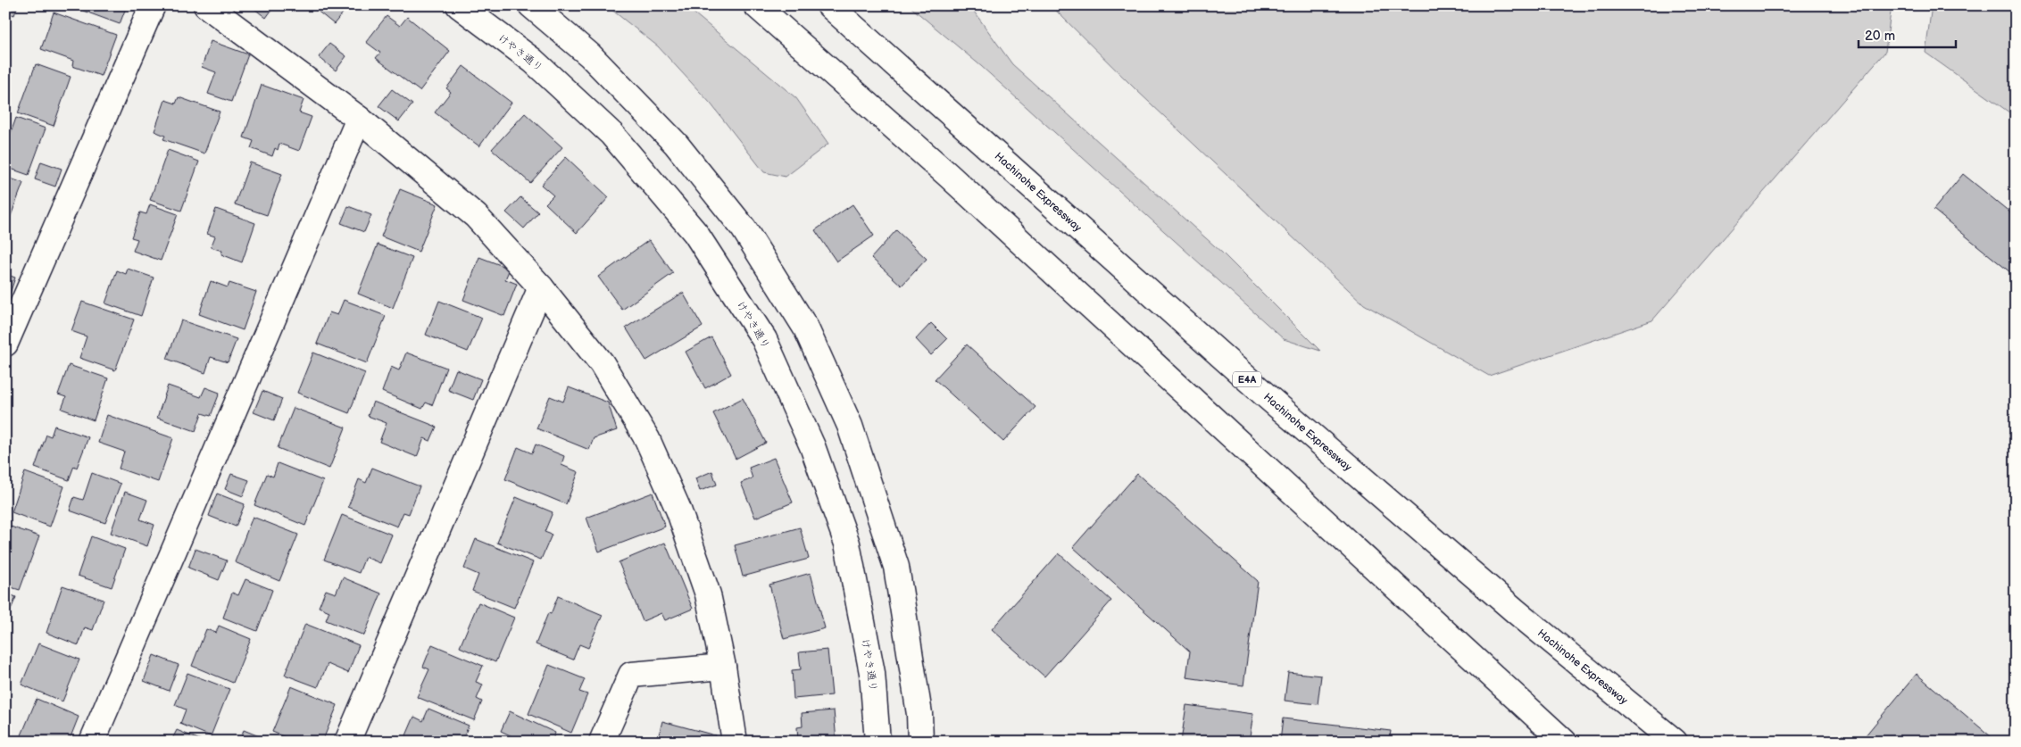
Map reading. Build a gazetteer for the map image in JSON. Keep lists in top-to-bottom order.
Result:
{
  "streets": {
    "main road": ["けやき通り", "Hachinohe Expressway", "E4A"]
  },
  "scale_bar": "20 m"
}
